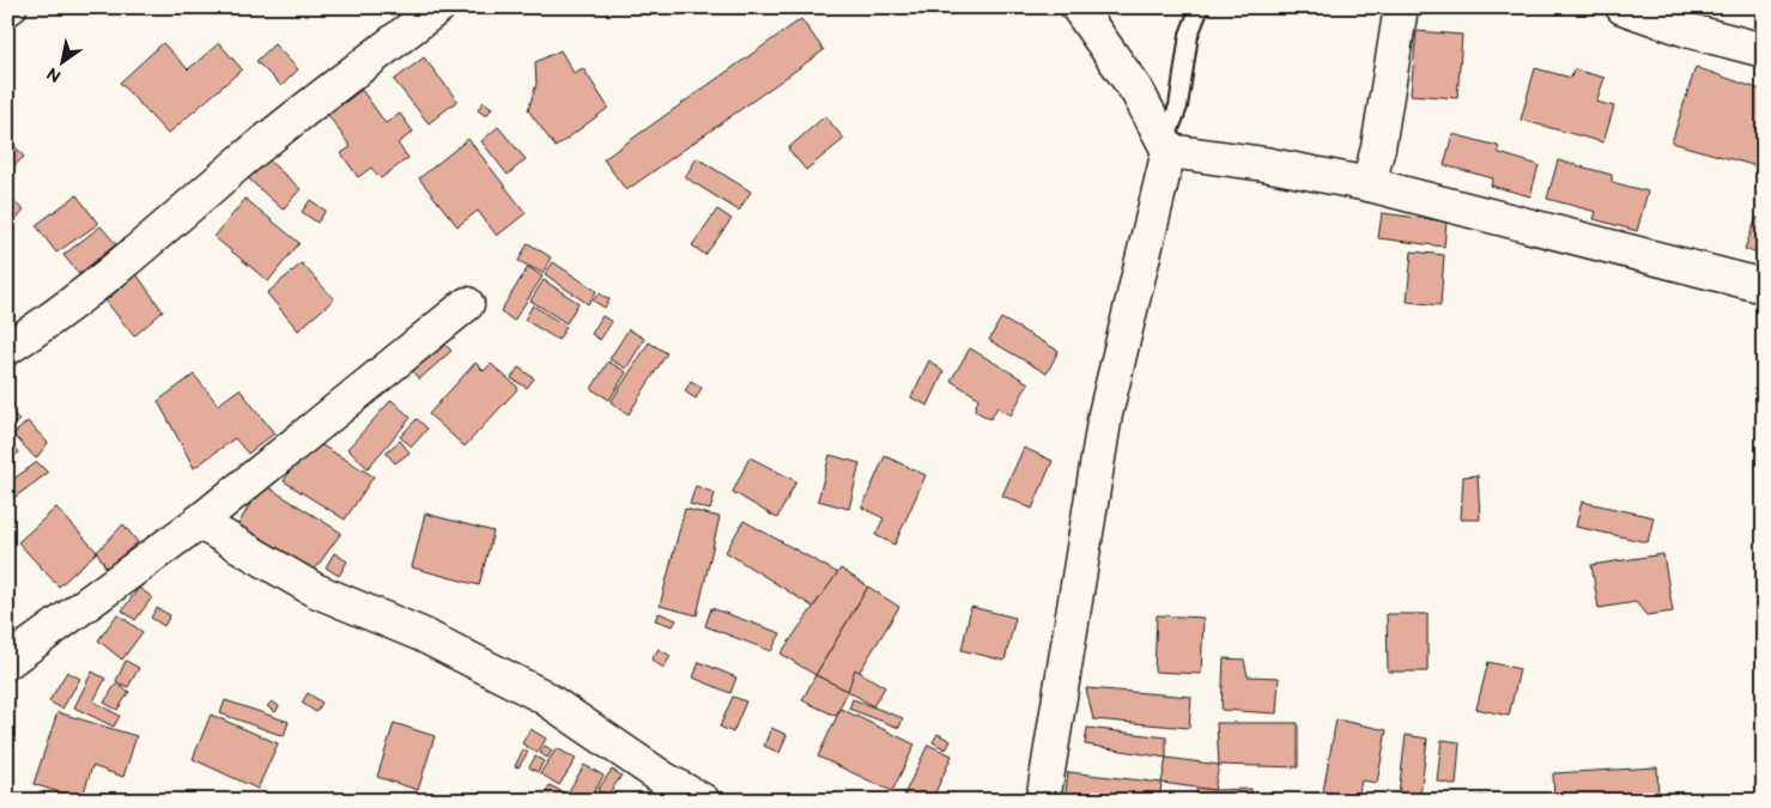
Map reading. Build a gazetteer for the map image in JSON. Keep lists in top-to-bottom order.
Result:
{
  "north": "bottom left"
}
